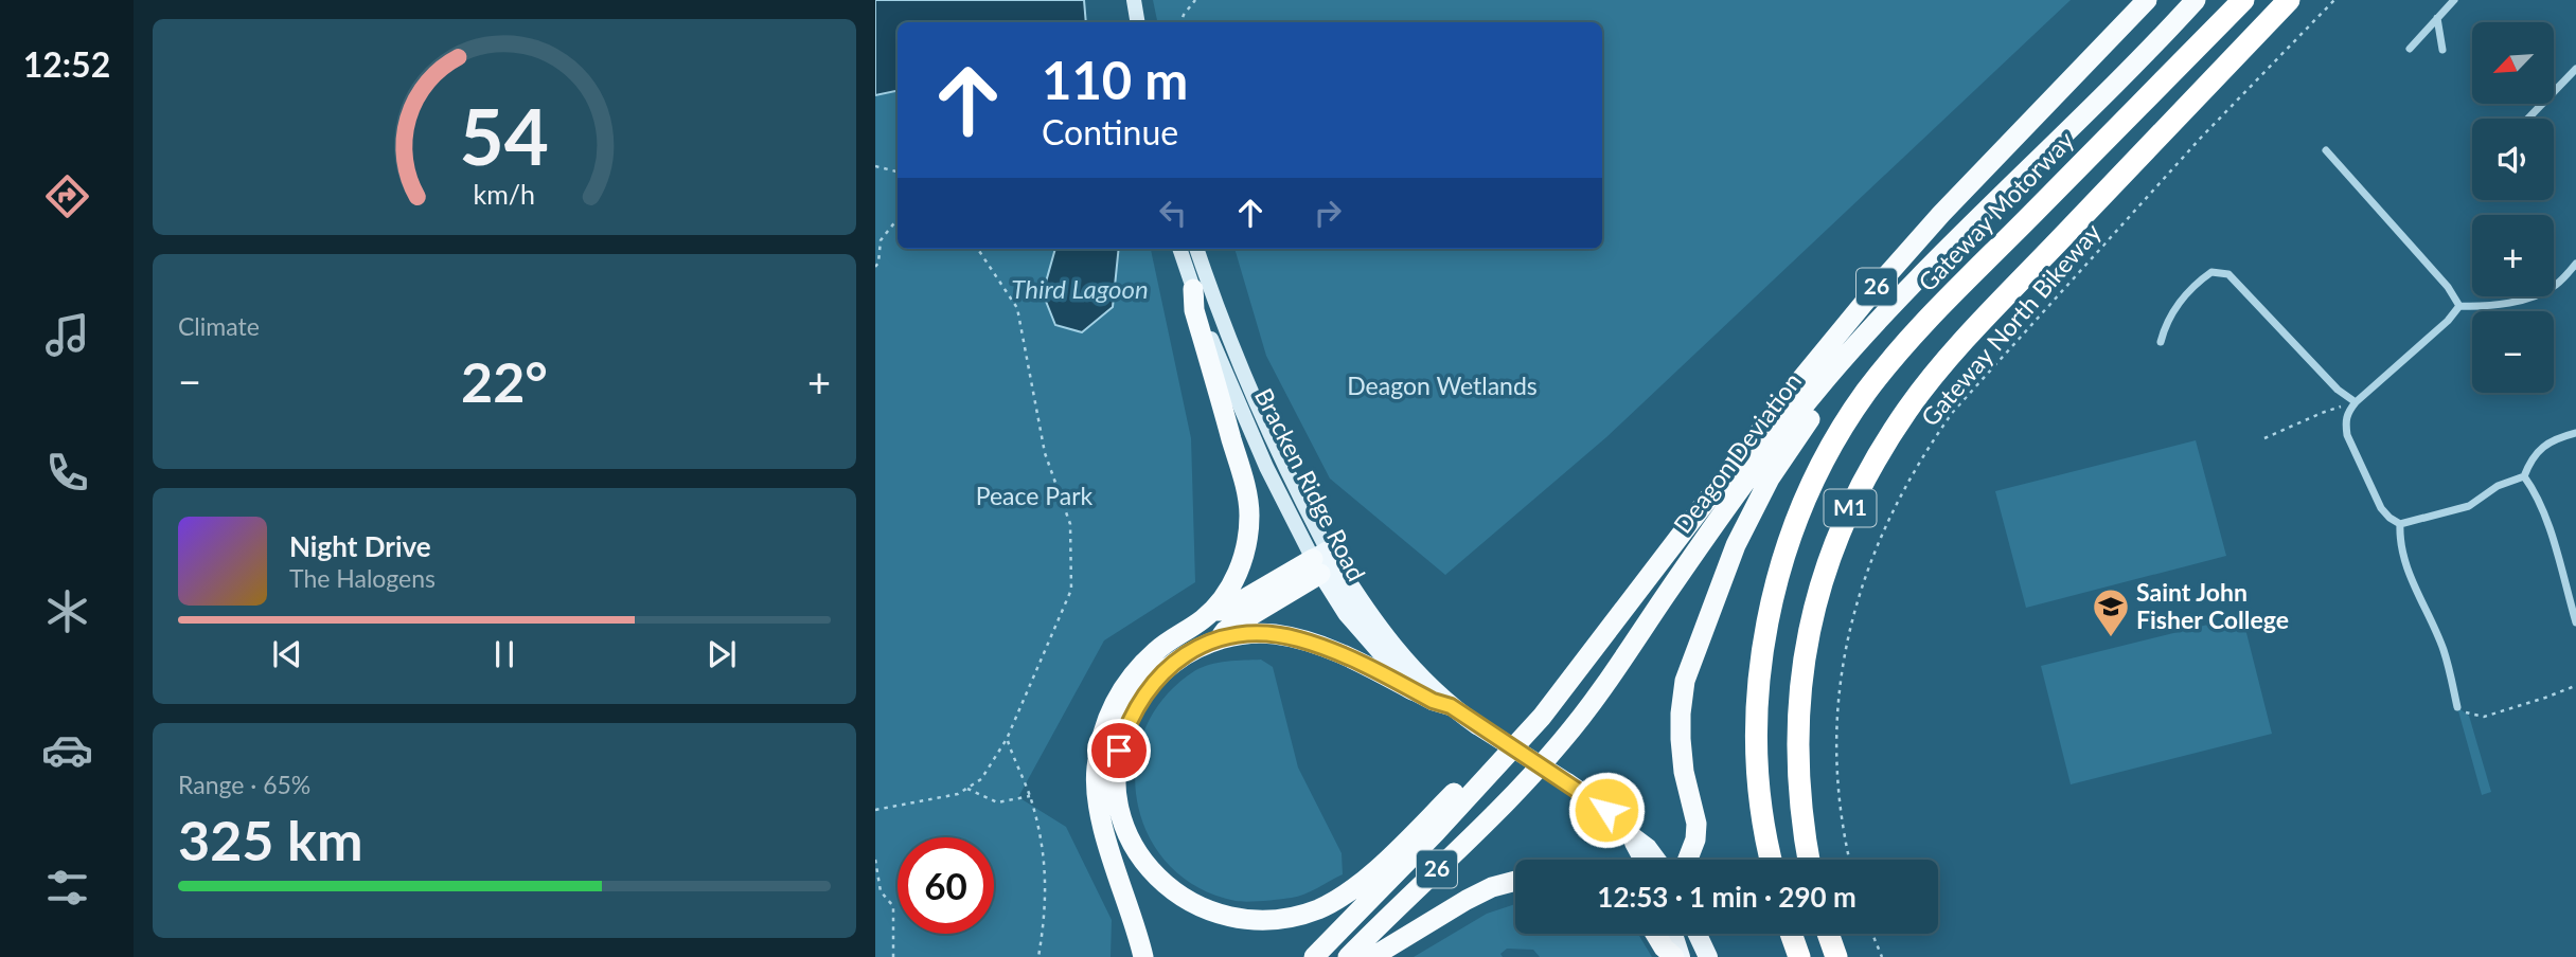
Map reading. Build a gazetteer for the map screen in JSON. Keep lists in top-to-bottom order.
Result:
{
  "streets": {
    "highway": [
      "Gateway Motorway",
      "26",
      "Deagon Deviation",
      "M1"
    ],
    "main road": ["Bracken Ridge Road"],
    "path": ["Gateway North Bikeway"]
  },
  "water": ["Third Lagoon"],
  "parks": ["Deagon Wetlands", "Peace Park"],
  "places": {
    "school or university": ["Saint John Fisher College"]
  },
  "north": "bottom left",
  "page": {
    "tabs": "12:52",
    "map_buttons": ["+", "−"],
    "turn": ["110 m", "Continue"],
    "tile": [
      "Climate",
      ["Range · 65%", "325 km"]
    ],
    "heat": ["−", "22°", "+"],
    "song": ["Night Drive", "The Halogens"],
    "limit": "60",
    "trip": "12:53 · 1 min · 290 m",
    "gauge": ["54", "km/h"]
  }
}
